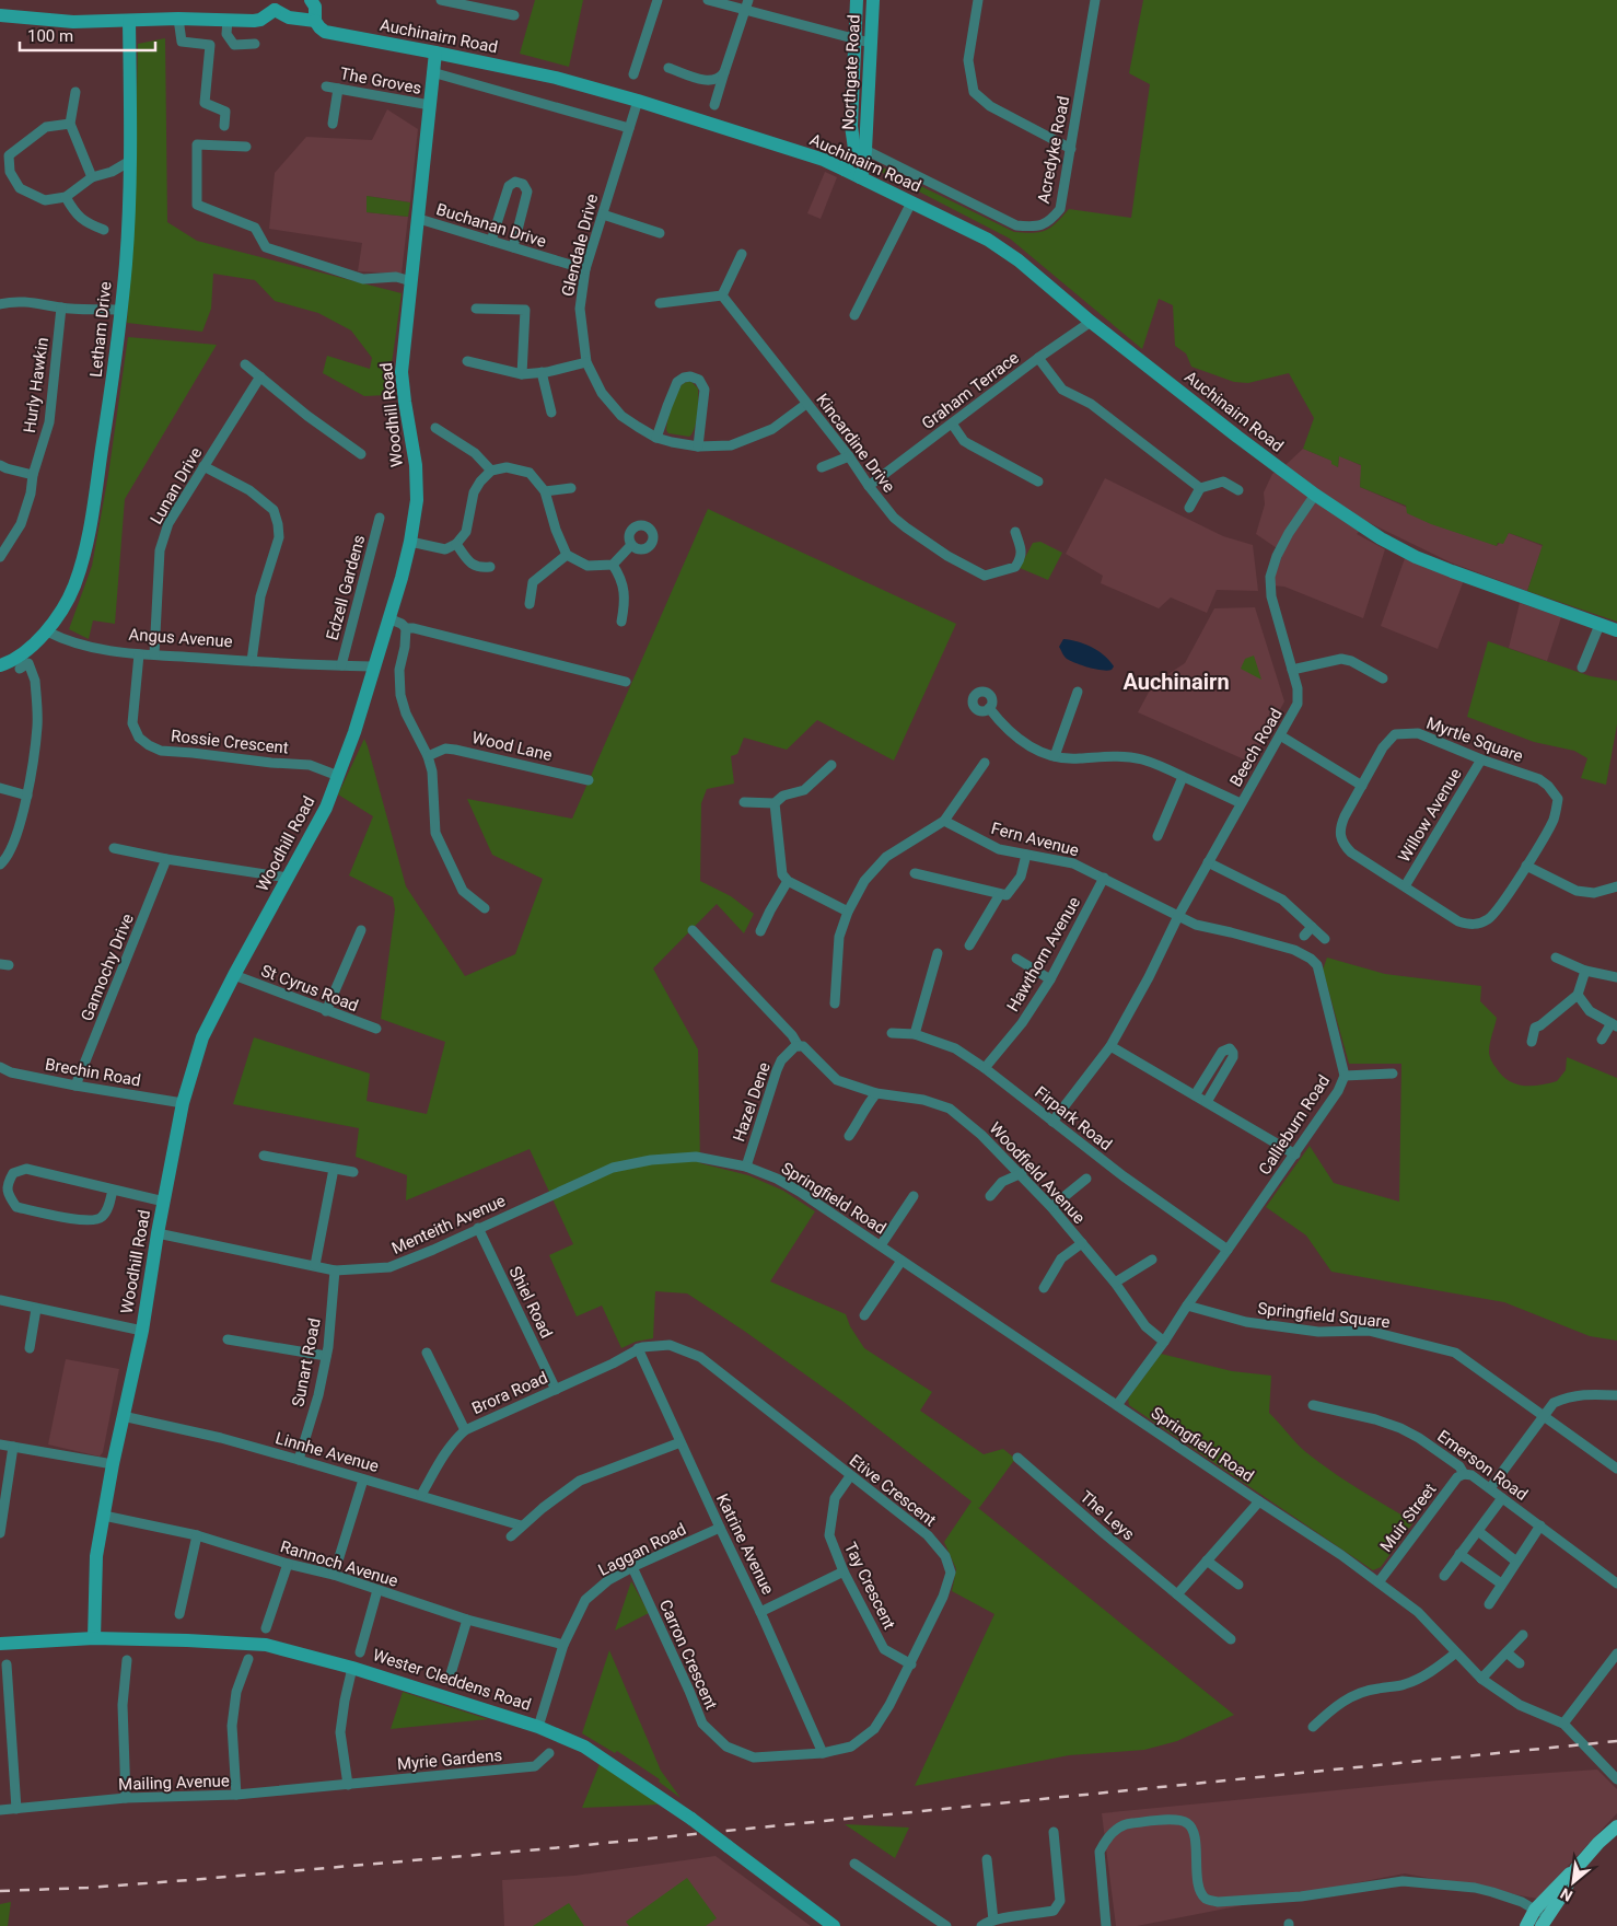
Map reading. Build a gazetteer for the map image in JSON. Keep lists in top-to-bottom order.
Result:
{
  "streets": {
    "street": [
      "Auchinairn Road",
      "Northgate Road",
      "The Groves",
      "Acredyke Road",
      "Buchanan Drive",
      "Glendale Drive",
      "Letham Drive",
      "Hurly Hawkin",
      "Graham Terrace",
      "Woodhill Road",
      "Kincardine Drive",
      "Lunan Drive",
      "Edzell Gardens",
      "Angus Avenue",
      "Myrtle Square",
      "Rossie Crescent",
      "Wood Lane",
      "Beech Road",
      "Willow Avenue",
      "Fern Avenue",
      "Hawthorn Avenue",
      "Gannochy Drive",
      "St Cyrus Road",
      "Brechin Road",
      "Hazel Dene",
      "Firpark Road",
      "Callieburn Road",
      "Woodfield Avenue",
      "Springfield Road",
      "Menteith Avenue",
      "Shiel Road",
      "Springfield Square",
      "Sunart Road",
      "Brora Road",
      "Linnhe Avenue",
      "Emerson Road",
      "Etive Crescent",
      "The Leys",
      "Muir Street",
      "Katrine Avenue",
      "Laggan Road",
      "Rannoch Avenue",
      "Tay Crescent",
      "Carron Crescent",
      "Wester Cleddens Road",
      "Myrie Gardens",
      "Mailing Avenue"
    ]
  },
  "crossings": [
    ["Auchinairn Road", "Northgate Road"],
    ["Auchinairn Road", "Glendale Drive"],
    ["Auchinairn Road", "Letham Drive"],
    ["Auchinairn Road", "Graham Terrace"],
    ["Auchinairn Road", "Woodhill Road"],
    ["Auchinairn Road", "Beech Road"],
    ["Northgate Road", "Acredyke Road"],
    ["The Groves", "Woodhill Road"],
    ["Buchanan Drive", "Glendale Drive"],
    ["Buchanan Drive", "Woodhill Road"],
    ["Glendale Drive", "Kincardine Drive"],
    ["Letham Drive", "Angus Avenue"],
    ["Graham Terrace", "Kincardine Drive"],
    ["Woodhill Road", "Angus Avenue"],
    ["Woodhill Road", "Rossie Crescent"],
    ["Woodhill Road", "St Cyrus Road"],
    ["Woodhill Road", "Brechin Road"],
    ["Woodhill Road", "Menteith Avenue"],
    ["Woodhill Road", "Linnhe Avenue"],
    ["Woodhill Road", "Rannoch Avenue"],
    ["Woodhill Road", "Wester Cleddens Road"],
    ["Lunan Drive", "Angus Avenue"],
    ["Edzell Gardens", "Angus Avenue"],
    ["Angus Avenue", "Rossie Crescent"],
    ["Myrtle Square", "Willow Avenue"],
    ["Beech Road", "Fern Avenue"],
    ["Beech Road", "Firpark Road"],
    ["Beech Road", "Callieburn Road"],
    ["Fern Avenue", "Hawthorn Avenue"],
    ["Fern Avenue", "Callieburn Road"],
    ["Hawthorn Avenue", "Firpark Road"],
    ["Gannochy Drive", "Brechin Road"],
    ["Hazel Dene", "Woodfield Avenue"],
    ["Hazel Dene", "Springfield Road"],
    ["Hazel Dene", "Menteith Avenue"],
    ["Firpark Road", "Callieburn Road"],
    ["Callieburn Road", "Woodfield Avenue"],
    ["Callieburn Road", "Springfield Road"],
    ["Callieburn Road", "Springfield Square"],
    ["Springfield Road", "Menteith Avenue"],
    ["Springfield Road", "Muir Street"],
    ["Menteith Avenue", "Shiel Road"],
    ["Menteith Avenue", "Sunart Road"],
    ["Shiel Road", "Brora Road"],
    ["Sunart Road", "Linnhe Avenue"],
    ["Brora Road", "Linnhe Avenue"],
    ["Brora Road", "Etive Crescent"],
    ["Brora Road", "Katrine Avenue"],
    ["Emerson Road", "Muir Street"],
    ["Etive Crescent", "Katrine Avenue"],
    ["Etive Crescent", "Tay Crescent"],
    ["Etive Crescent", "Carron Crescent"],
    ["Katrine Avenue", "Laggan Road"],
    ["Katrine Avenue", "Carron Crescent"],
    ["Laggan Road", "Rannoch Avenue"],
    ["Laggan Road", "Carron Crescent"],
    ["Laggan Road", "Wester Cleddens Road"],
    ["Myrie Gardens", "Mailing Avenue"]
  ],
  "districts": ["Auchinairn"],
  "scale_bar": "100 m",
  "north": "bottom left"
}
